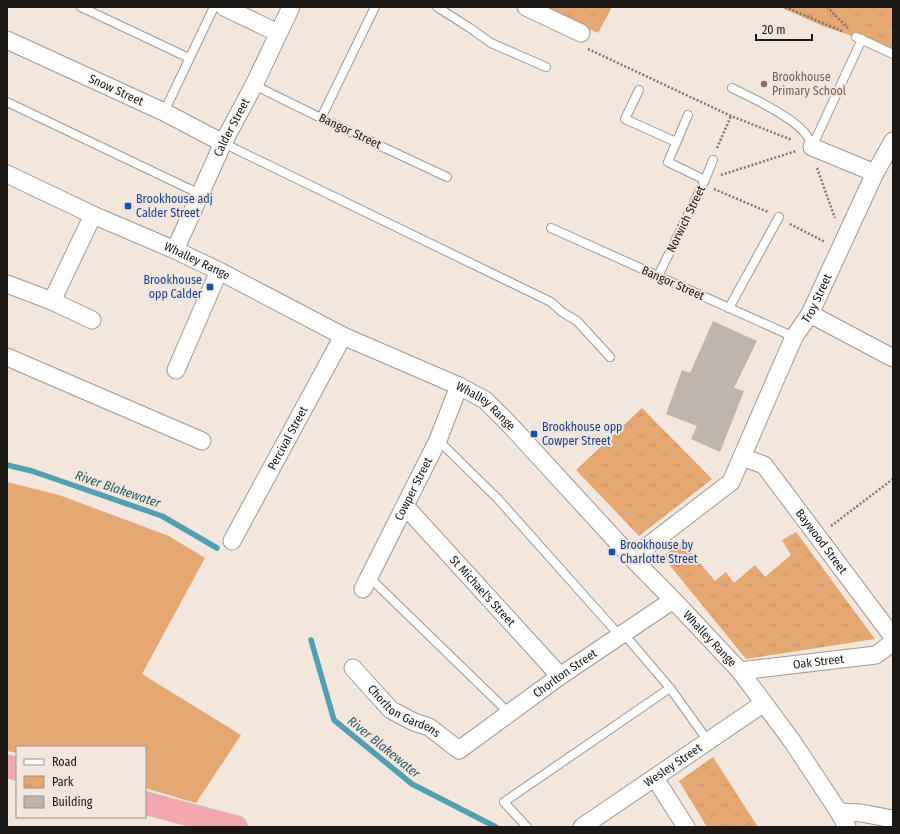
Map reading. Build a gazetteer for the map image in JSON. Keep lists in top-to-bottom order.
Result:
{
  "streets": {
    "street": [
      "Snow Street",
      "Calder Street",
      "Whalley Range",
      "Troy Street",
      "Percival Street",
      "Cowper Street",
      "Baywood Street",
      "St Michael's Street",
      "Oak Street",
      "Chorlton Street",
      "Chorlton Gardens",
      "Wesley Street"
    ],
    "lane": ["Bangor Street", "Norwich Street"]
  },
  "crossings": [
    ["Snow Street", "Calder Street"],
    ["Calder Street", "Bangor Street"],
    ["Calder Street", "Whalley Range"],
    ["Bangor Street", "Norwich Street"],
    ["Bangor Street", "Troy Street"],
    ["Whalley Range", "Troy Street"],
    ["Whalley Range", "Percival Street"],
    ["Whalley Range", "Cowper Street"],
    ["Whalley Range", "Oak Street"],
    ["Whalley Range", "Chorlton Street"],
    ["Whalley Range", "Wesley Street"],
    ["Troy Street", "Baywood Street"],
    ["Cowper Street", "St Michael's Street"],
    ["St Michael's Street", "Chorlton Street"],
    ["Chorlton Street", "Chorlton Gardens"]
  ],
  "water": ["River Blakewater"],
  "places": {
    "other": ["Brookhouse Primary School"],
    "transit": [
      "Brookhouse adj Calder Street",
      "Brookhouse opp Calder",
      "Brookhouse opp Cowper Street",
      "Brookhouse by Charlotte Street"
    ]
  },
  "legend": ["Road", "Park", "Building"],
  "scale_bar": "20 m"
}
